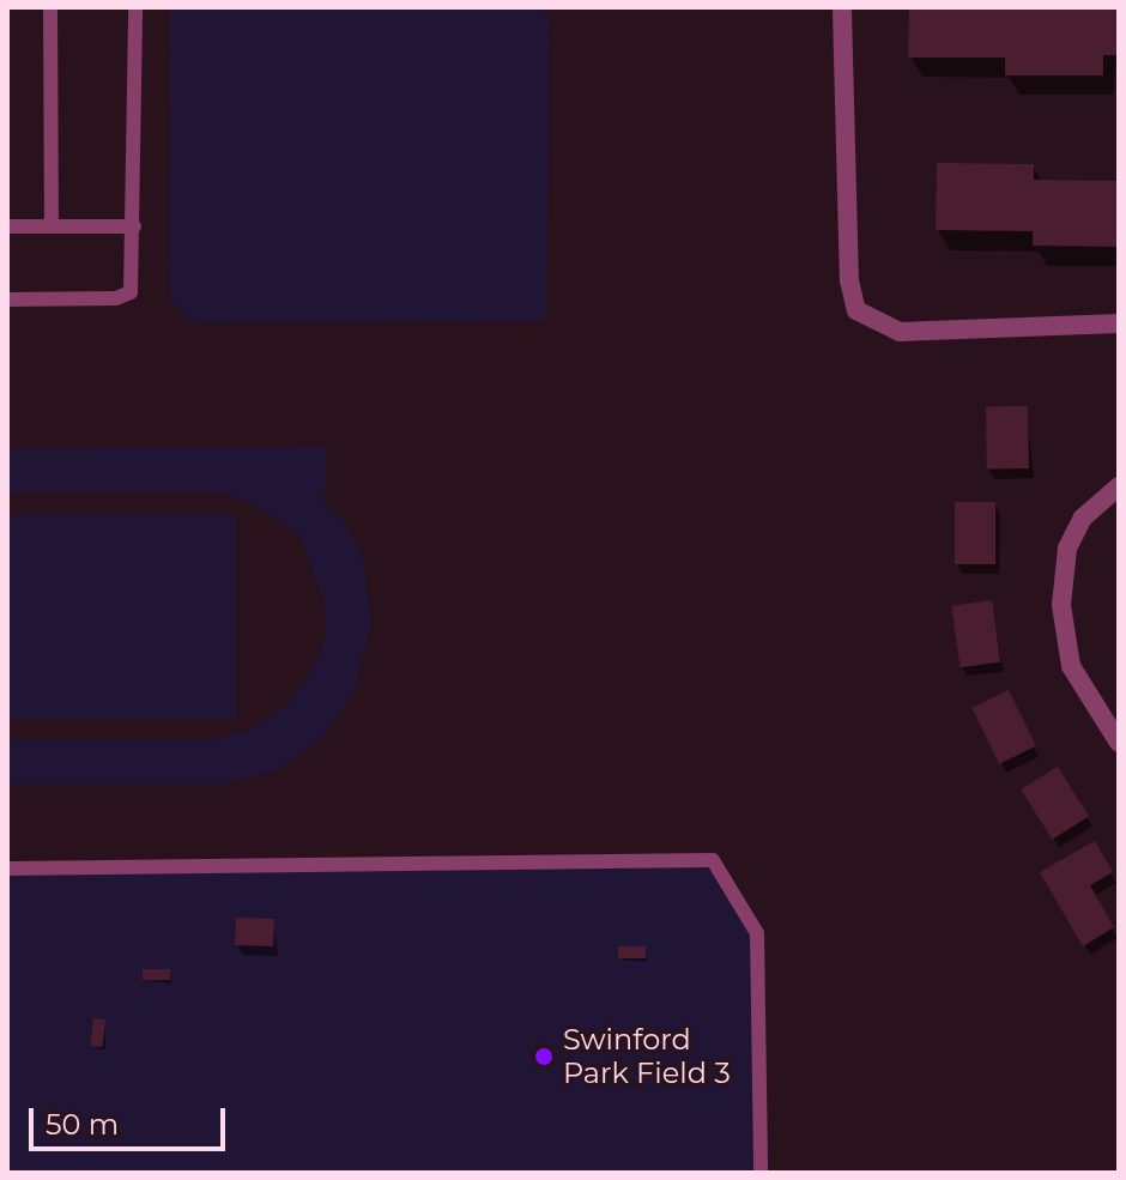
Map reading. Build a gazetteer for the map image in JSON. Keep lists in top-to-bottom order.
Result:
{
  "places": ["Swinford Park Field 3"],
  "scale_bar": "50 m"
}
